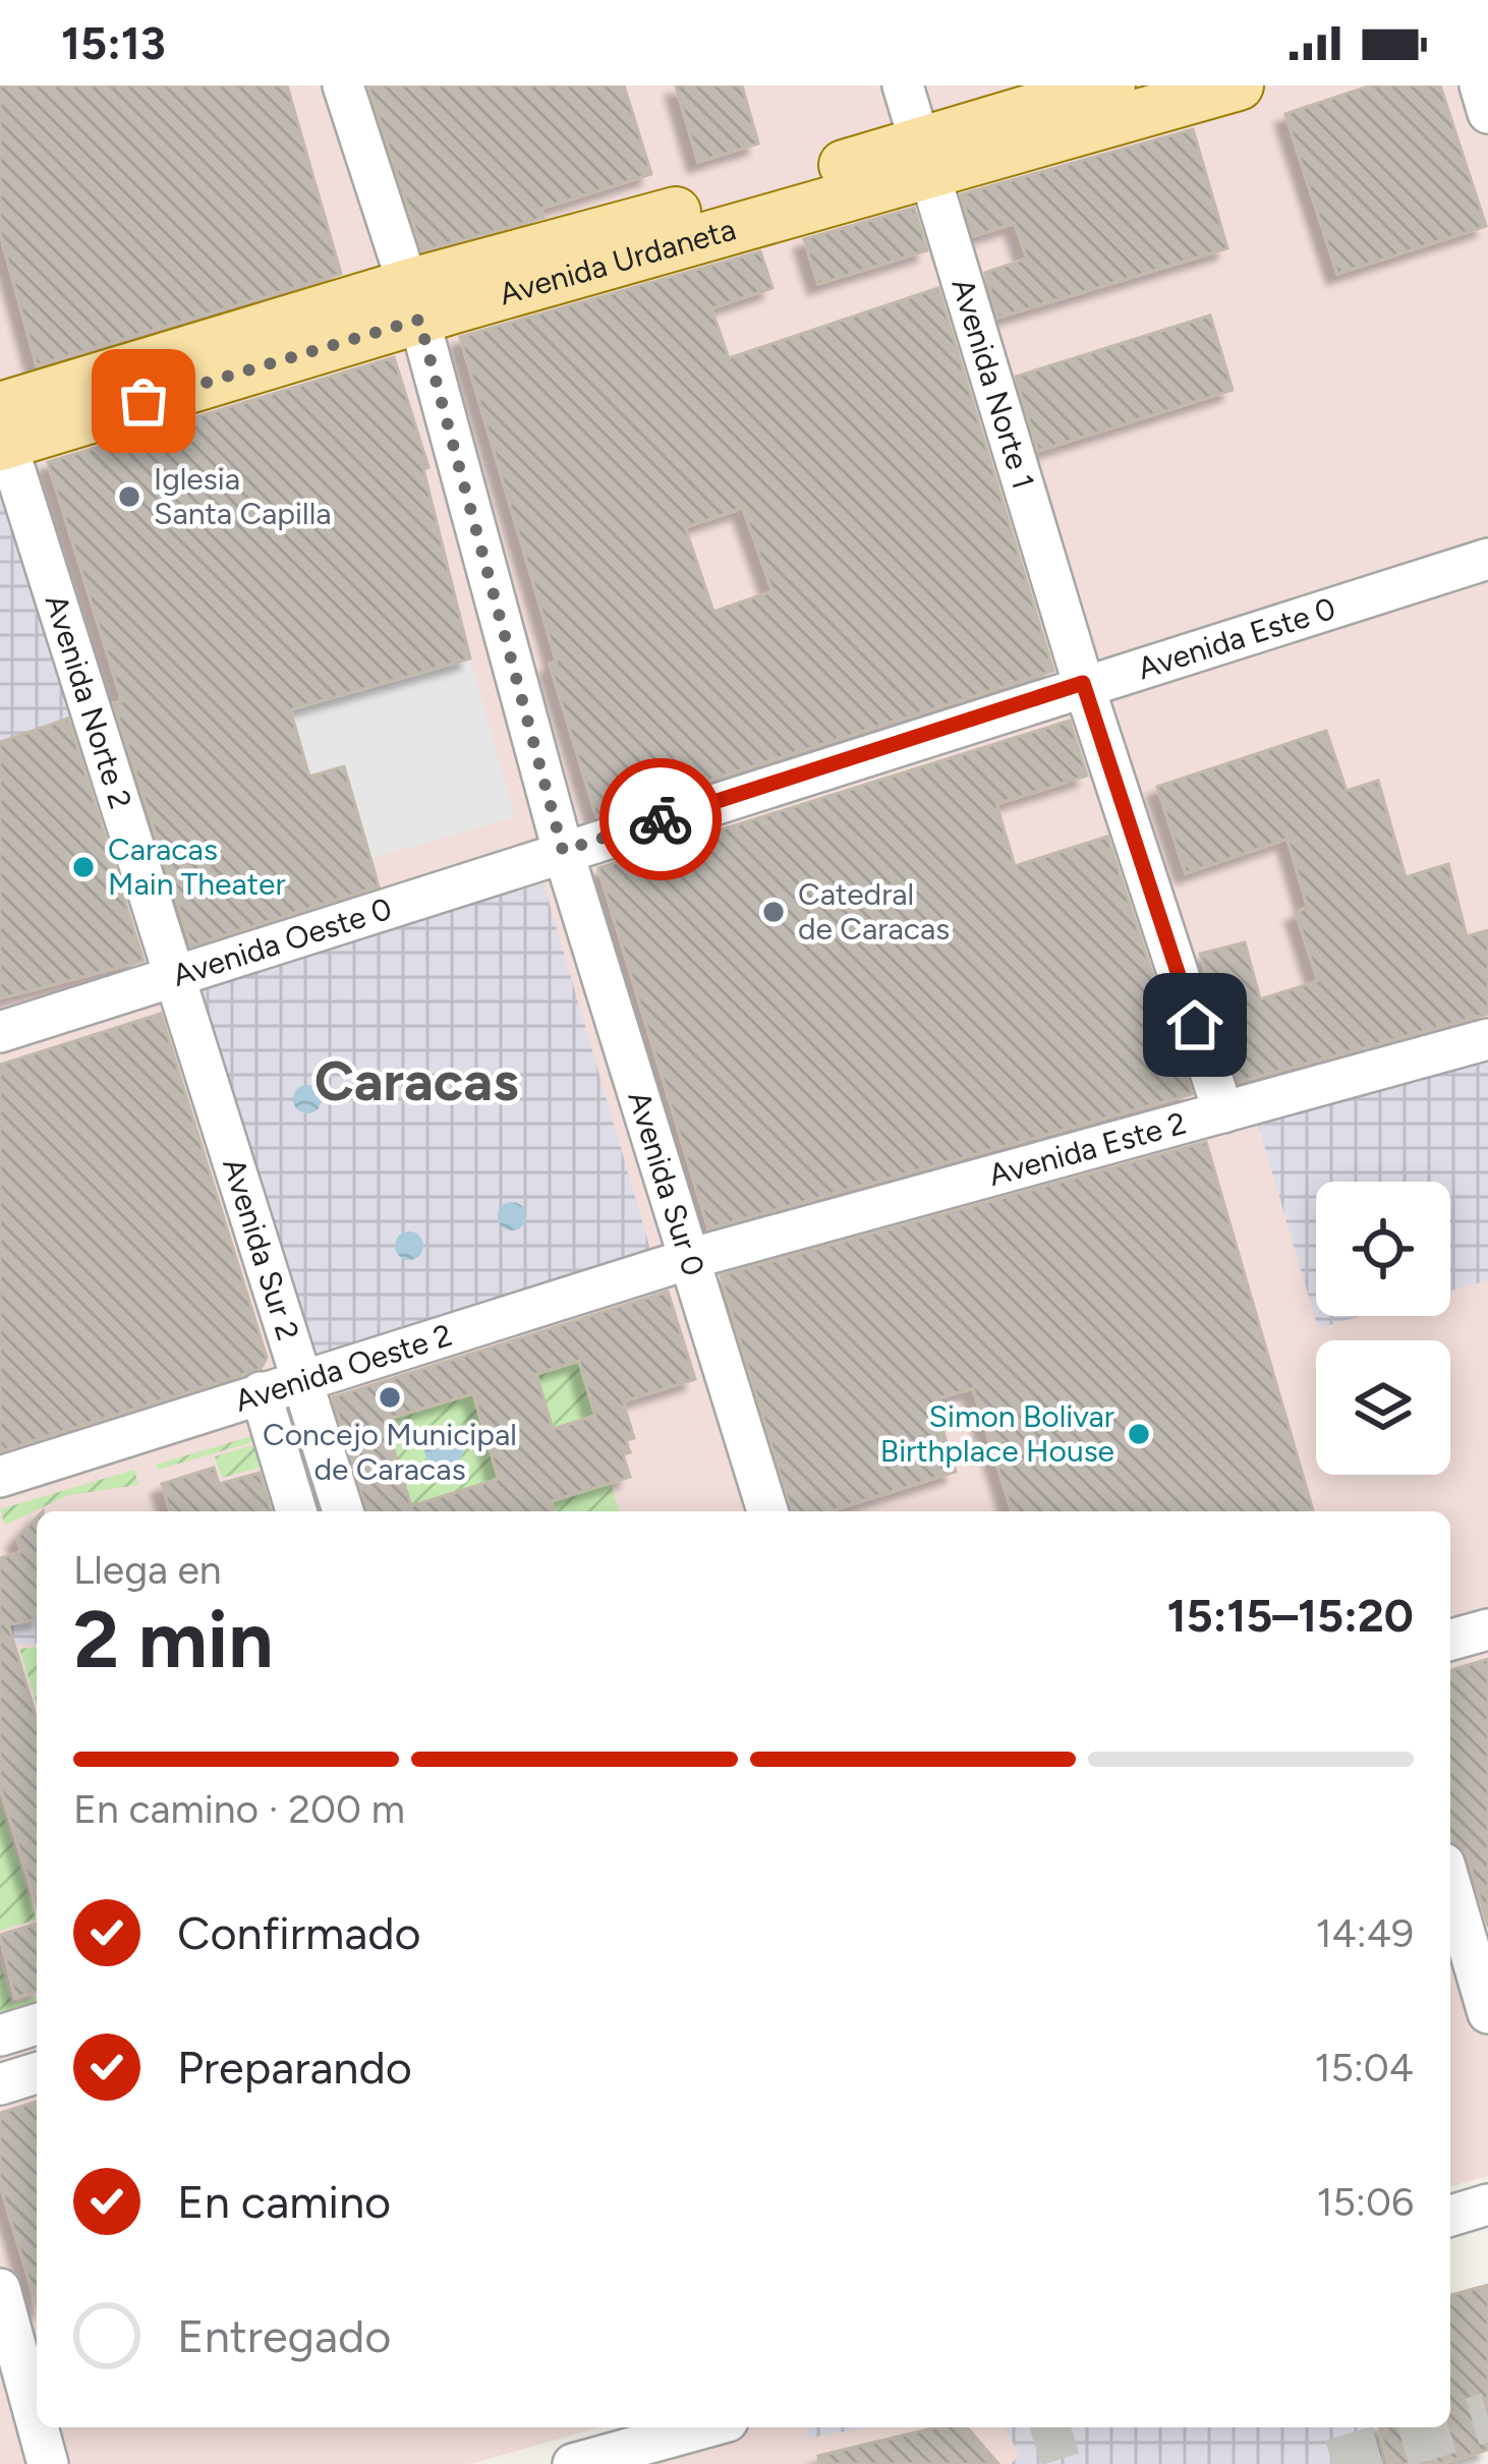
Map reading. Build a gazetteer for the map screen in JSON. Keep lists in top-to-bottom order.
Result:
{
  "streets": {
    "main road": ["Avenida Urdaneta"],
    "street": [
      "Avenida Norte 1",
      "Avenida Este 0",
      "Avenida Norte 2",
      "Avenida Oeste 0",
      "Avenida Este 2",
      "Avenida Sur 0",
      "Avenida Sur 2",
      "Avenida Oeste 2"
    ]
  },
  "crossings": [
    ["Avenida Urdaneta", "Avenida Norte 1"],
    ["Avenida Urdaneta", "Avenida Norte 2"],
    ["Avenida Urdaneta", "Avenida Sur 0"],
    ["Avenida Norte 1", "Avenida Este 0"],
    ["Avenida Norte 1", "Avenida Este 2"],
    ["Avenida Este 0", "Avenida Oeste 0"],
    ["Avenida Este 0", "Avenida Sur 0"],
    ["Avenida Norte 2", "Avenida Oeste 0"],
    ["Avenida Norte 2", "Avenida Sur 2"],
    ["Avenida Oeste 0", "Avenida Sur 0"],
    ["Avenida Oeste 0", "Avenida Sur 2"],
    ["Avenida Este 2", "Avenida Sur 0"],
    ["Avenida Este 2", "Avenida Oeste 2"],
    ["Avenida Sur 0", "Avenida Oeste 2"],
    ["Avenida Sur 2", "Avenida Oeste 2"]
  ],
  "districts": ["Caracas"],
  "places": [
    "Iglesia Santa Capilla",
    "Caracas Main Theater",
    "Catedral de Caracas",
    "Concejo Municipal de Caracas",
    "Simon Bolivar Birthplace House"
  ],
  "page": {
    "status": "15:13",
    "heading": ["2 min", "Llega en", "15:15–15:20"],
    "bar": "En camino · 200 m",
    "list": [
      ["Confirmado", "14:49"],
      ["Preparando", "15:04"],
      ["En camino", "15:06"],
      "Entregado"
    ]
  }
}
